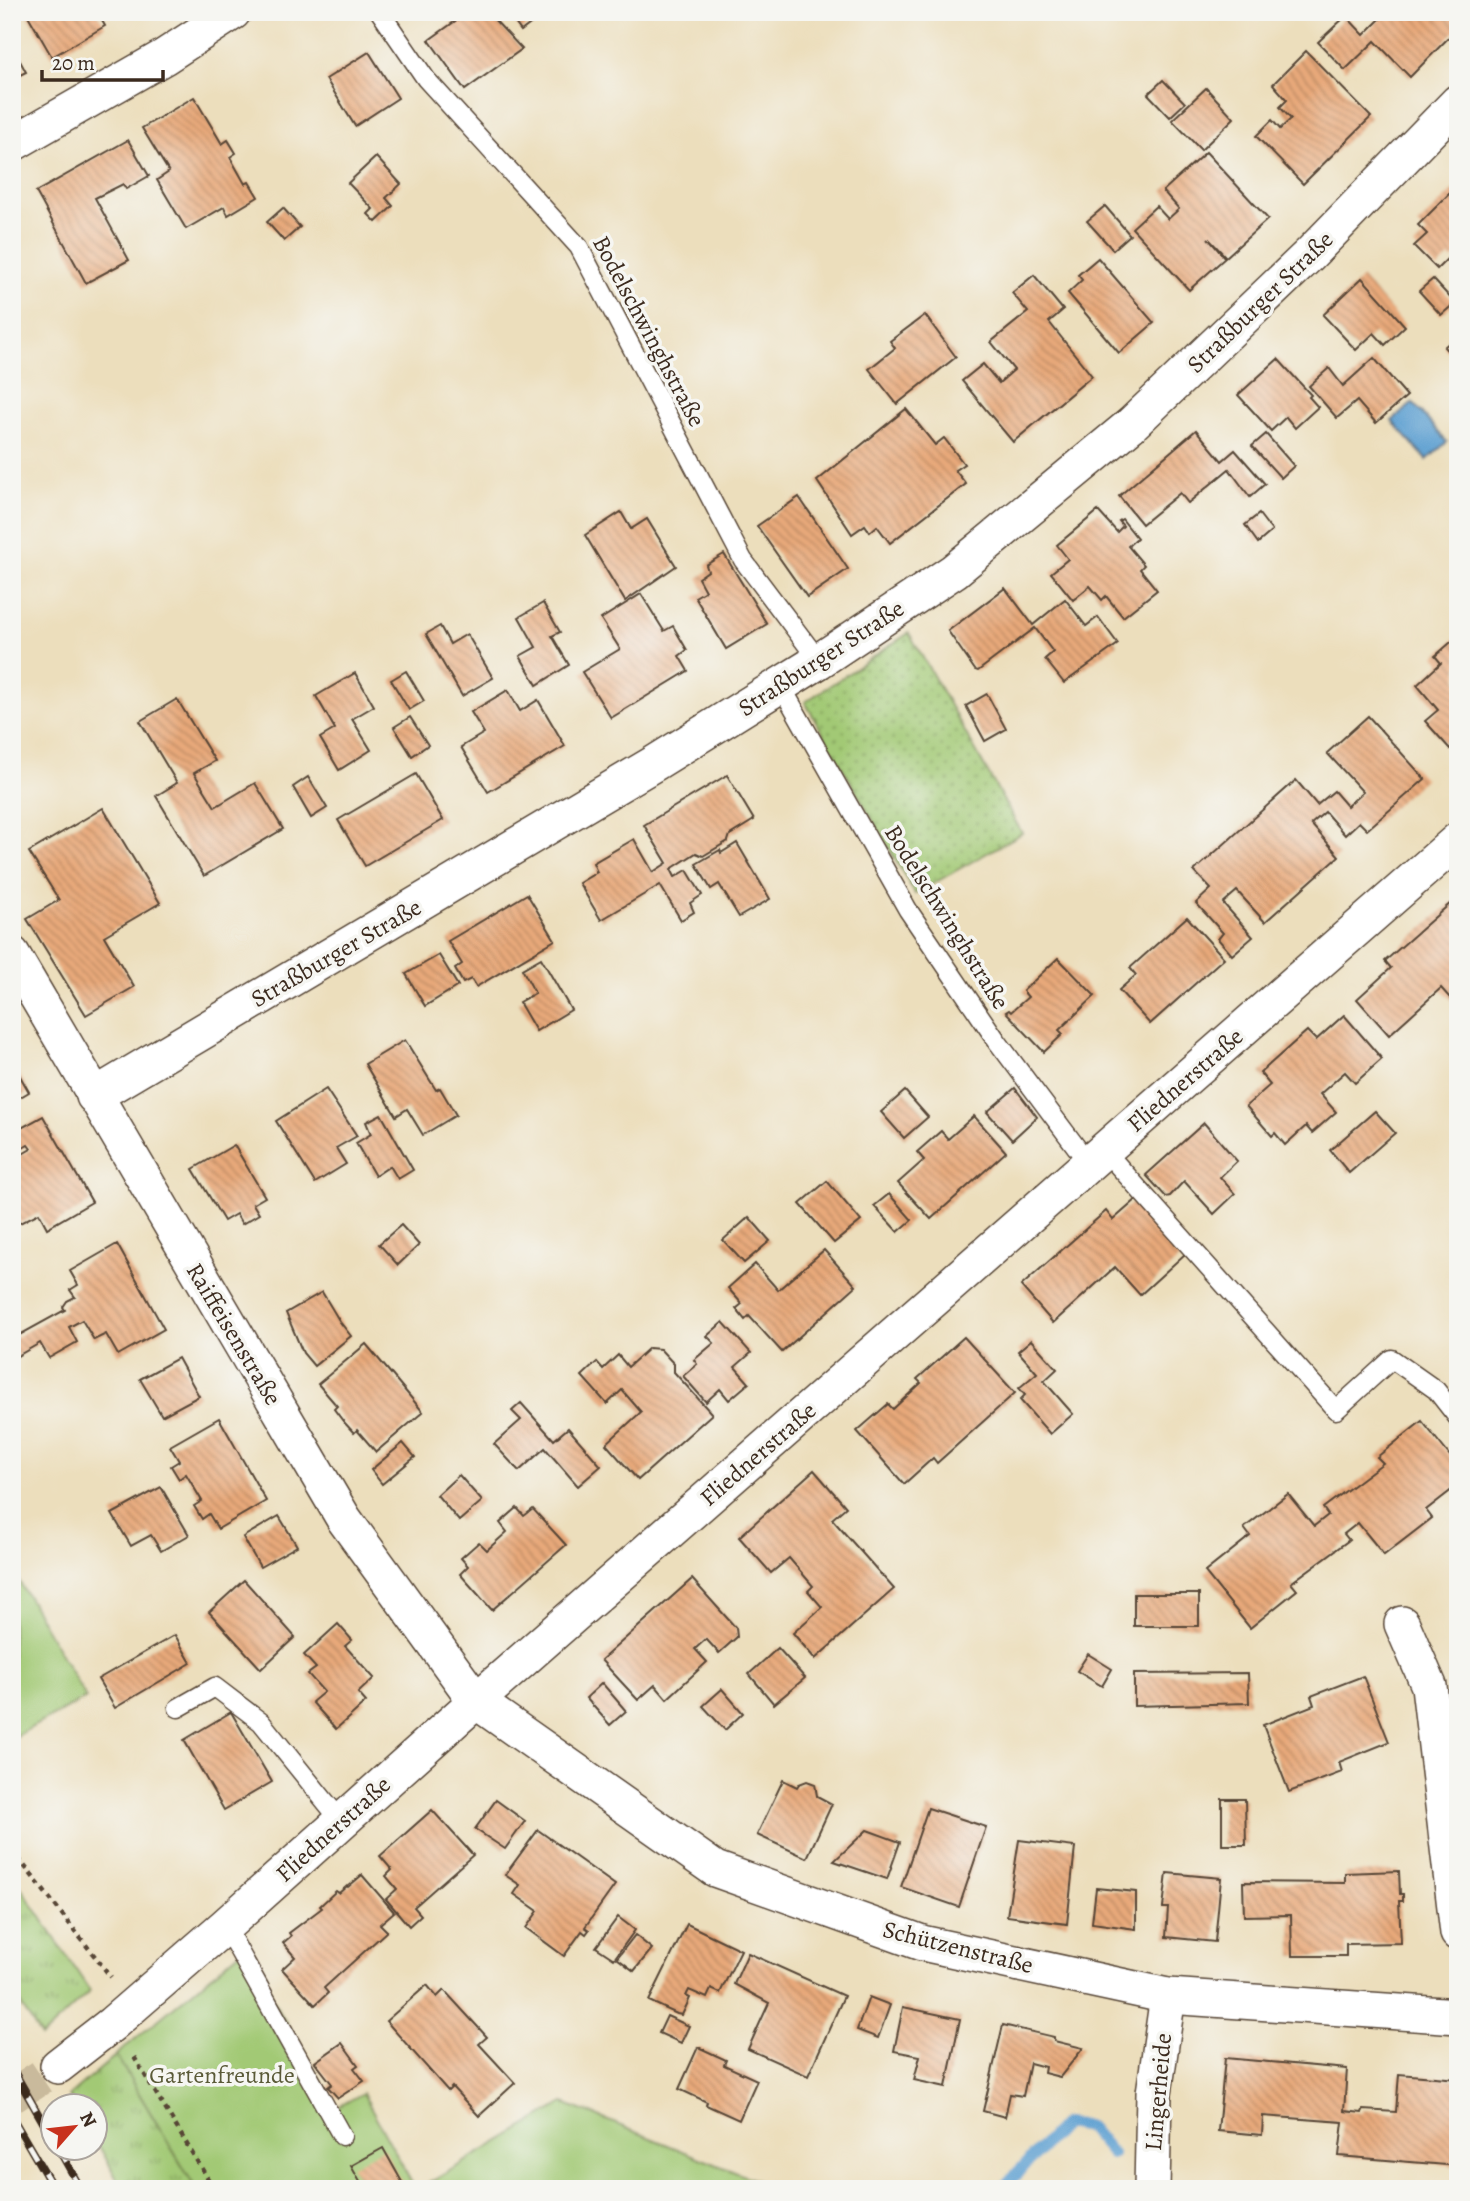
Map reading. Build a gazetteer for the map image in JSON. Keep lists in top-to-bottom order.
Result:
{
  "streets": {
    "street": [
      "Straßburger Straße",
      "Fliednerstraße",
      "Raiffeisenstraße",
      "Schützenstraße",
      "Lingerheide"
    ],
    "lane": ["Bodelschwinghstraße"]
  },
  "crossings": [
    ["Straßburger Straße", "Bodelschwinghstraße"],
    ["Straßburger Straße", "Raiffeisenstraße"],
    ["Bodelschwinghstraße", "Fliednerstraße"],
    ["Fliednerstraße", "Raiffeisenstraße"],
    ["Fliednerstraße", "Schützenstraße"],
    ["Raiffeisenstraße", "Schützenstraße"],
    ["Schützenstraße", "Lingerheide"]
  ],
  "parks": ["Gartenfreunde"],
  "scale_bar": "20 m",
  "north": "top right"
}
